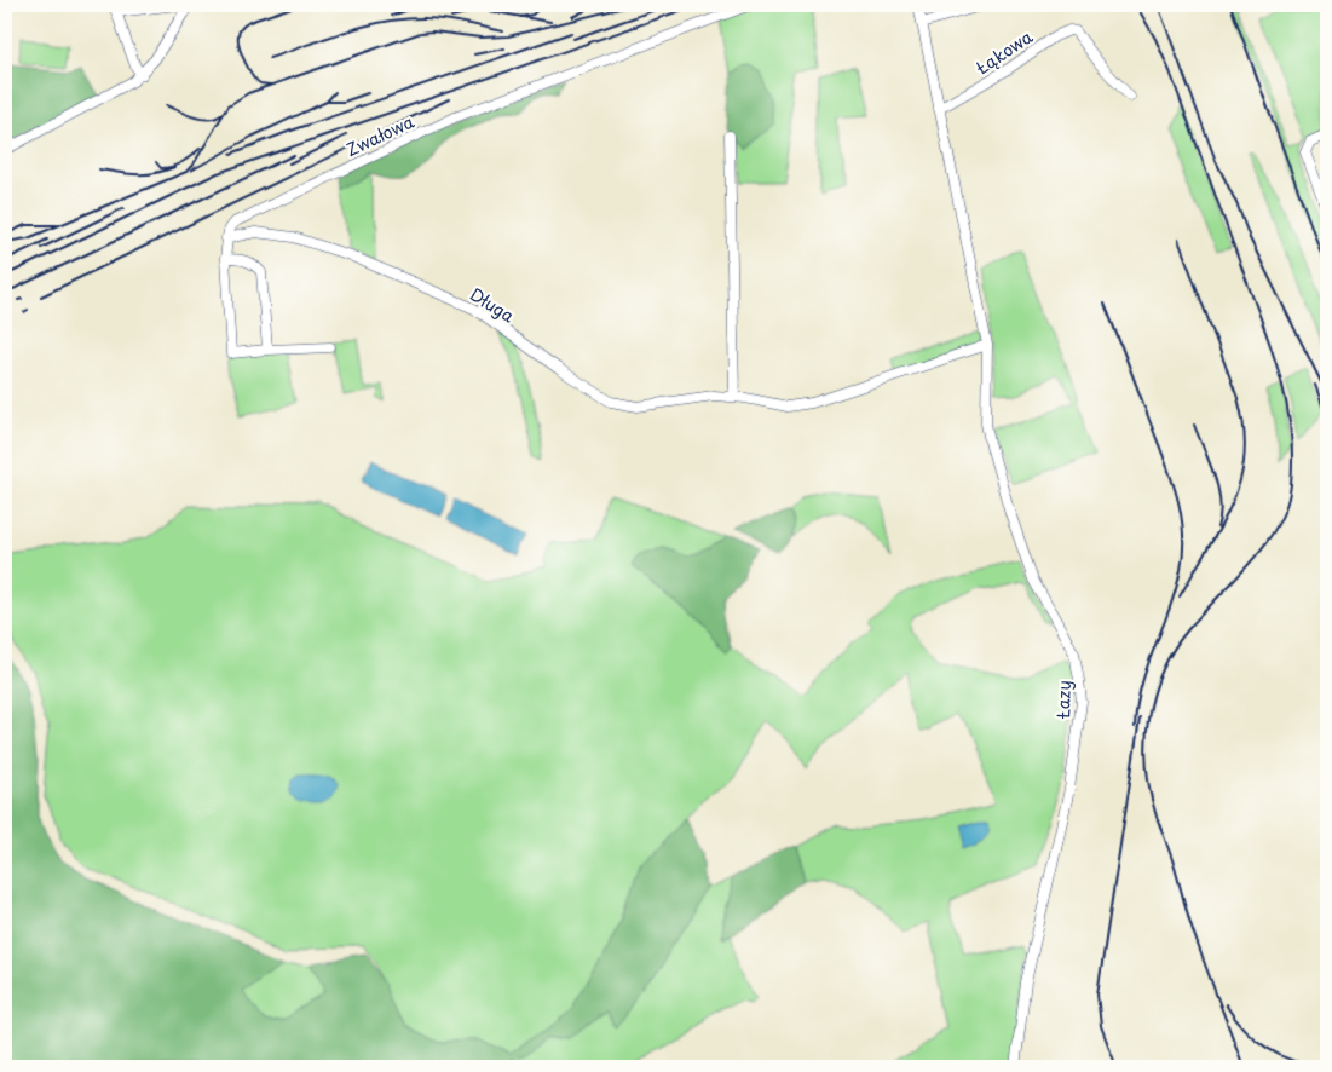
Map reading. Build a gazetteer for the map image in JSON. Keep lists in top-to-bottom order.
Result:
{
  "streets": {
    "street": [
      "Łąkowa",
      "Zwałowa",
      "Długa",
      "Łazy"
    ]
  },
  "crossings": [
    ["Zwałowa", "Długa"],
    ["Długa", "Łazy"]
  ]
}
